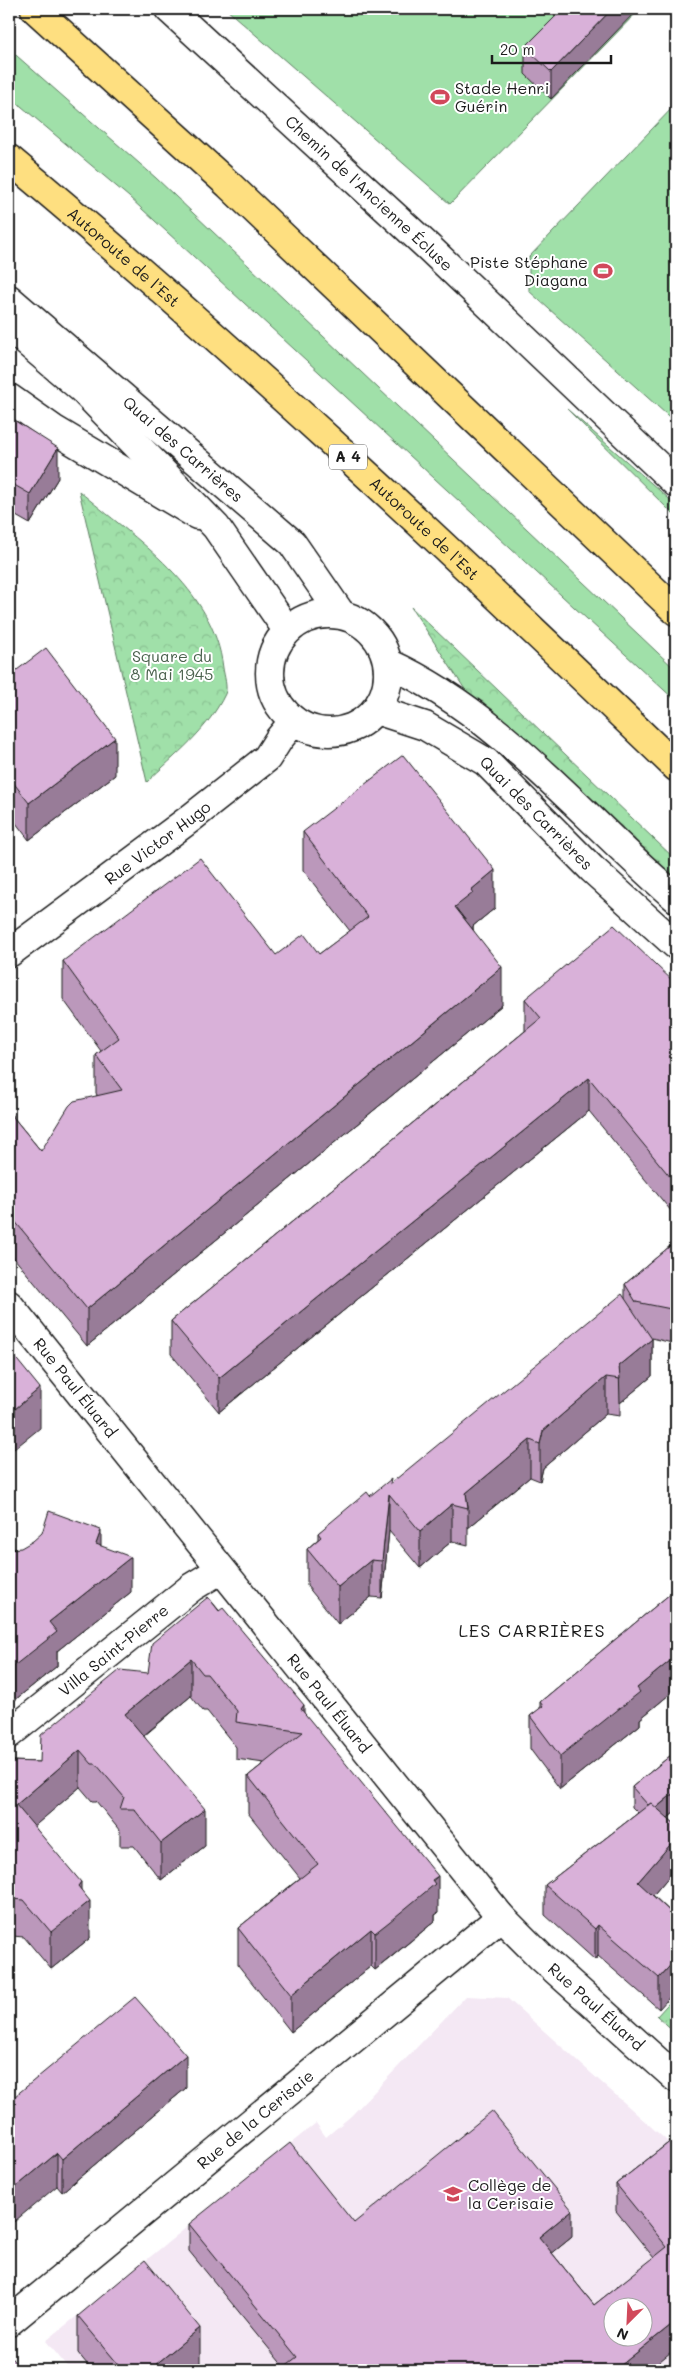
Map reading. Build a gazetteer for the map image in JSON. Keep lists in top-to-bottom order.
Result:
{
  "streets": {
    "highway": ["Autoroute de l’Est", "A 4"],
    "street": [
      "Chemin de l'Ancienne Écluse",
      "Quai des Carrières",
      "Rue Victor Hugo",
      "Rue Paul Éluard",
      "Villa Saint-Pierre",
      "Rue de la Cerisaie"
    ]
  },
  "crossings": [
    ["Quai des Carrières", "Rue Victor Hugo"],
    ["Rue Paul Éluard", "Villa Saint-Pierre"],
    ["Rue Paul Éluard", "Rue de la Cerisaie"]
  ],
  "districts": ["LES CARRIÈRES"],
  "parks": ["Square du 8 Mai 1945"],
  "places": {
    "sports": ["Stade Henri Guérin", "Piste Stéphane Diagana"],
    "school or university": ["Collège de la Cerisaie"]
  },
  "scale_bar": "20 m",
  "north": "bottom left"
}
